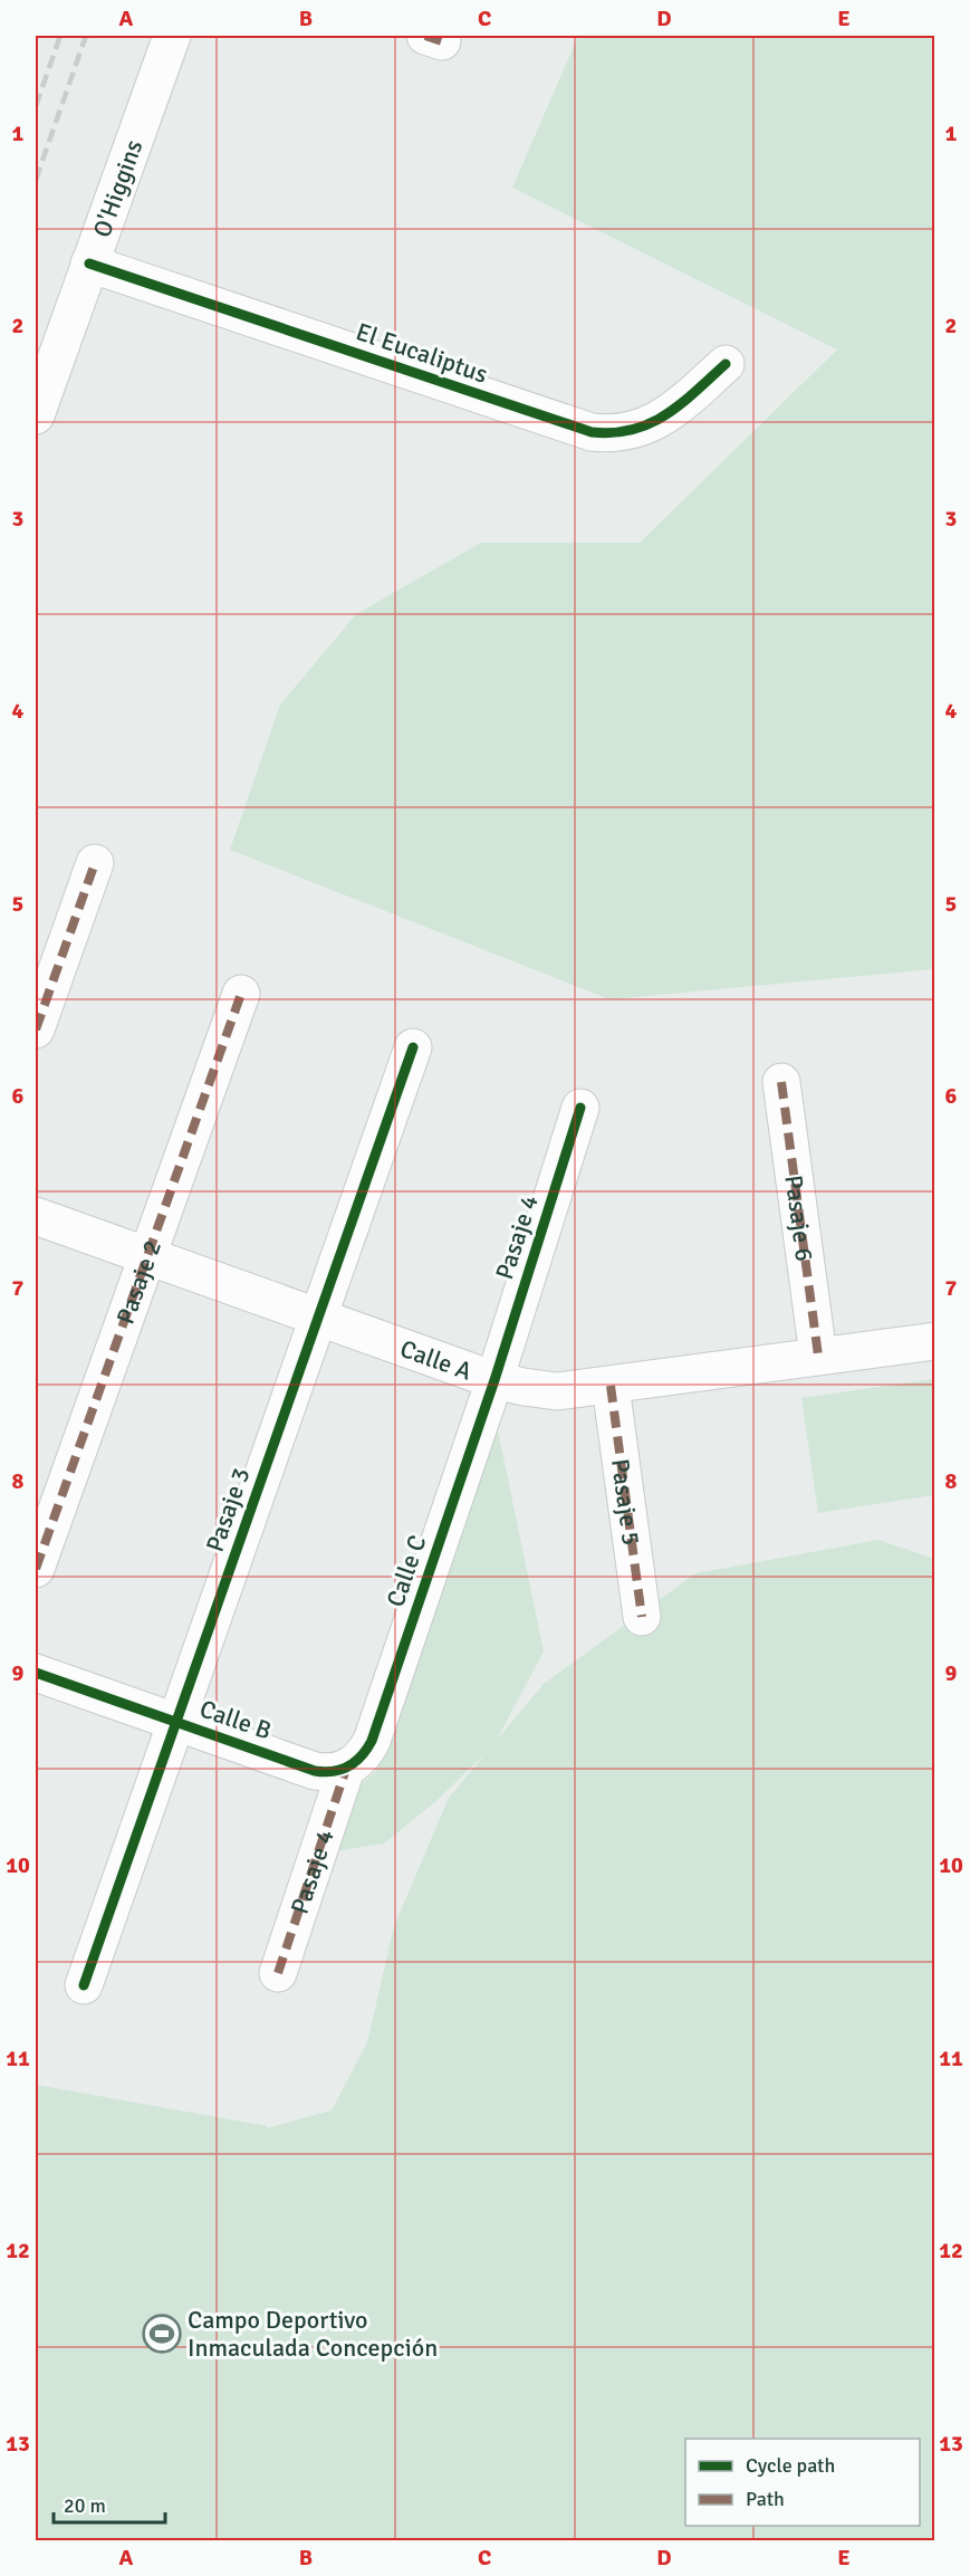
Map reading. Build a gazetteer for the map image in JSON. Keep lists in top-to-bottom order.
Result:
{
  "streets": {
    "street": [
      "O'Higgins",
      "El Eucaliptus",
      "Pasaje 6",
      "Pasaje 4",
      "Pasaje 2",
      "Calle A",
      "Pasaje 5",
      "Pasaje 3",
      "Calle C",
      "Calle B"
    ]
  },
  "crossings": [
    ["O'Higgins", "El Eucaliptus"],
    ["Pasaje 6", "Calle A"],
    ["Pasaje 4", "Calle A"],
    ["Pasaje 4", "Calle C"],
    ["Pasaje 4", "Calle B"],
    ["Pasaje 2", "Calle A"],
    ["Calle A", "Pasaje 5"],
    ["Calle A", "Pasaje 3"],
    ["Calle A", "Calle C"],
    ["Pasaje 3", "Calle B"],
    ["Calle C", "Calle B"]
  ],
  "places": {
    "sports": ["Campo Deportivo Inmaculada Concepción"]
  },
  "legend": ["Cycle path", "Path"],
  "scale_bar": "20 m",
  "grid": {
    "columns": [
      "A",
      "B",
      "C",
      "D",
      "E"
    ],
    "rows": [
      "1",
      "2",
      "3",
      "4",
      "5",
      "6",
      "7",
      "8",
      "9",
      "10",
      "11",
      "12",
      "13"
    ]
  }
}
